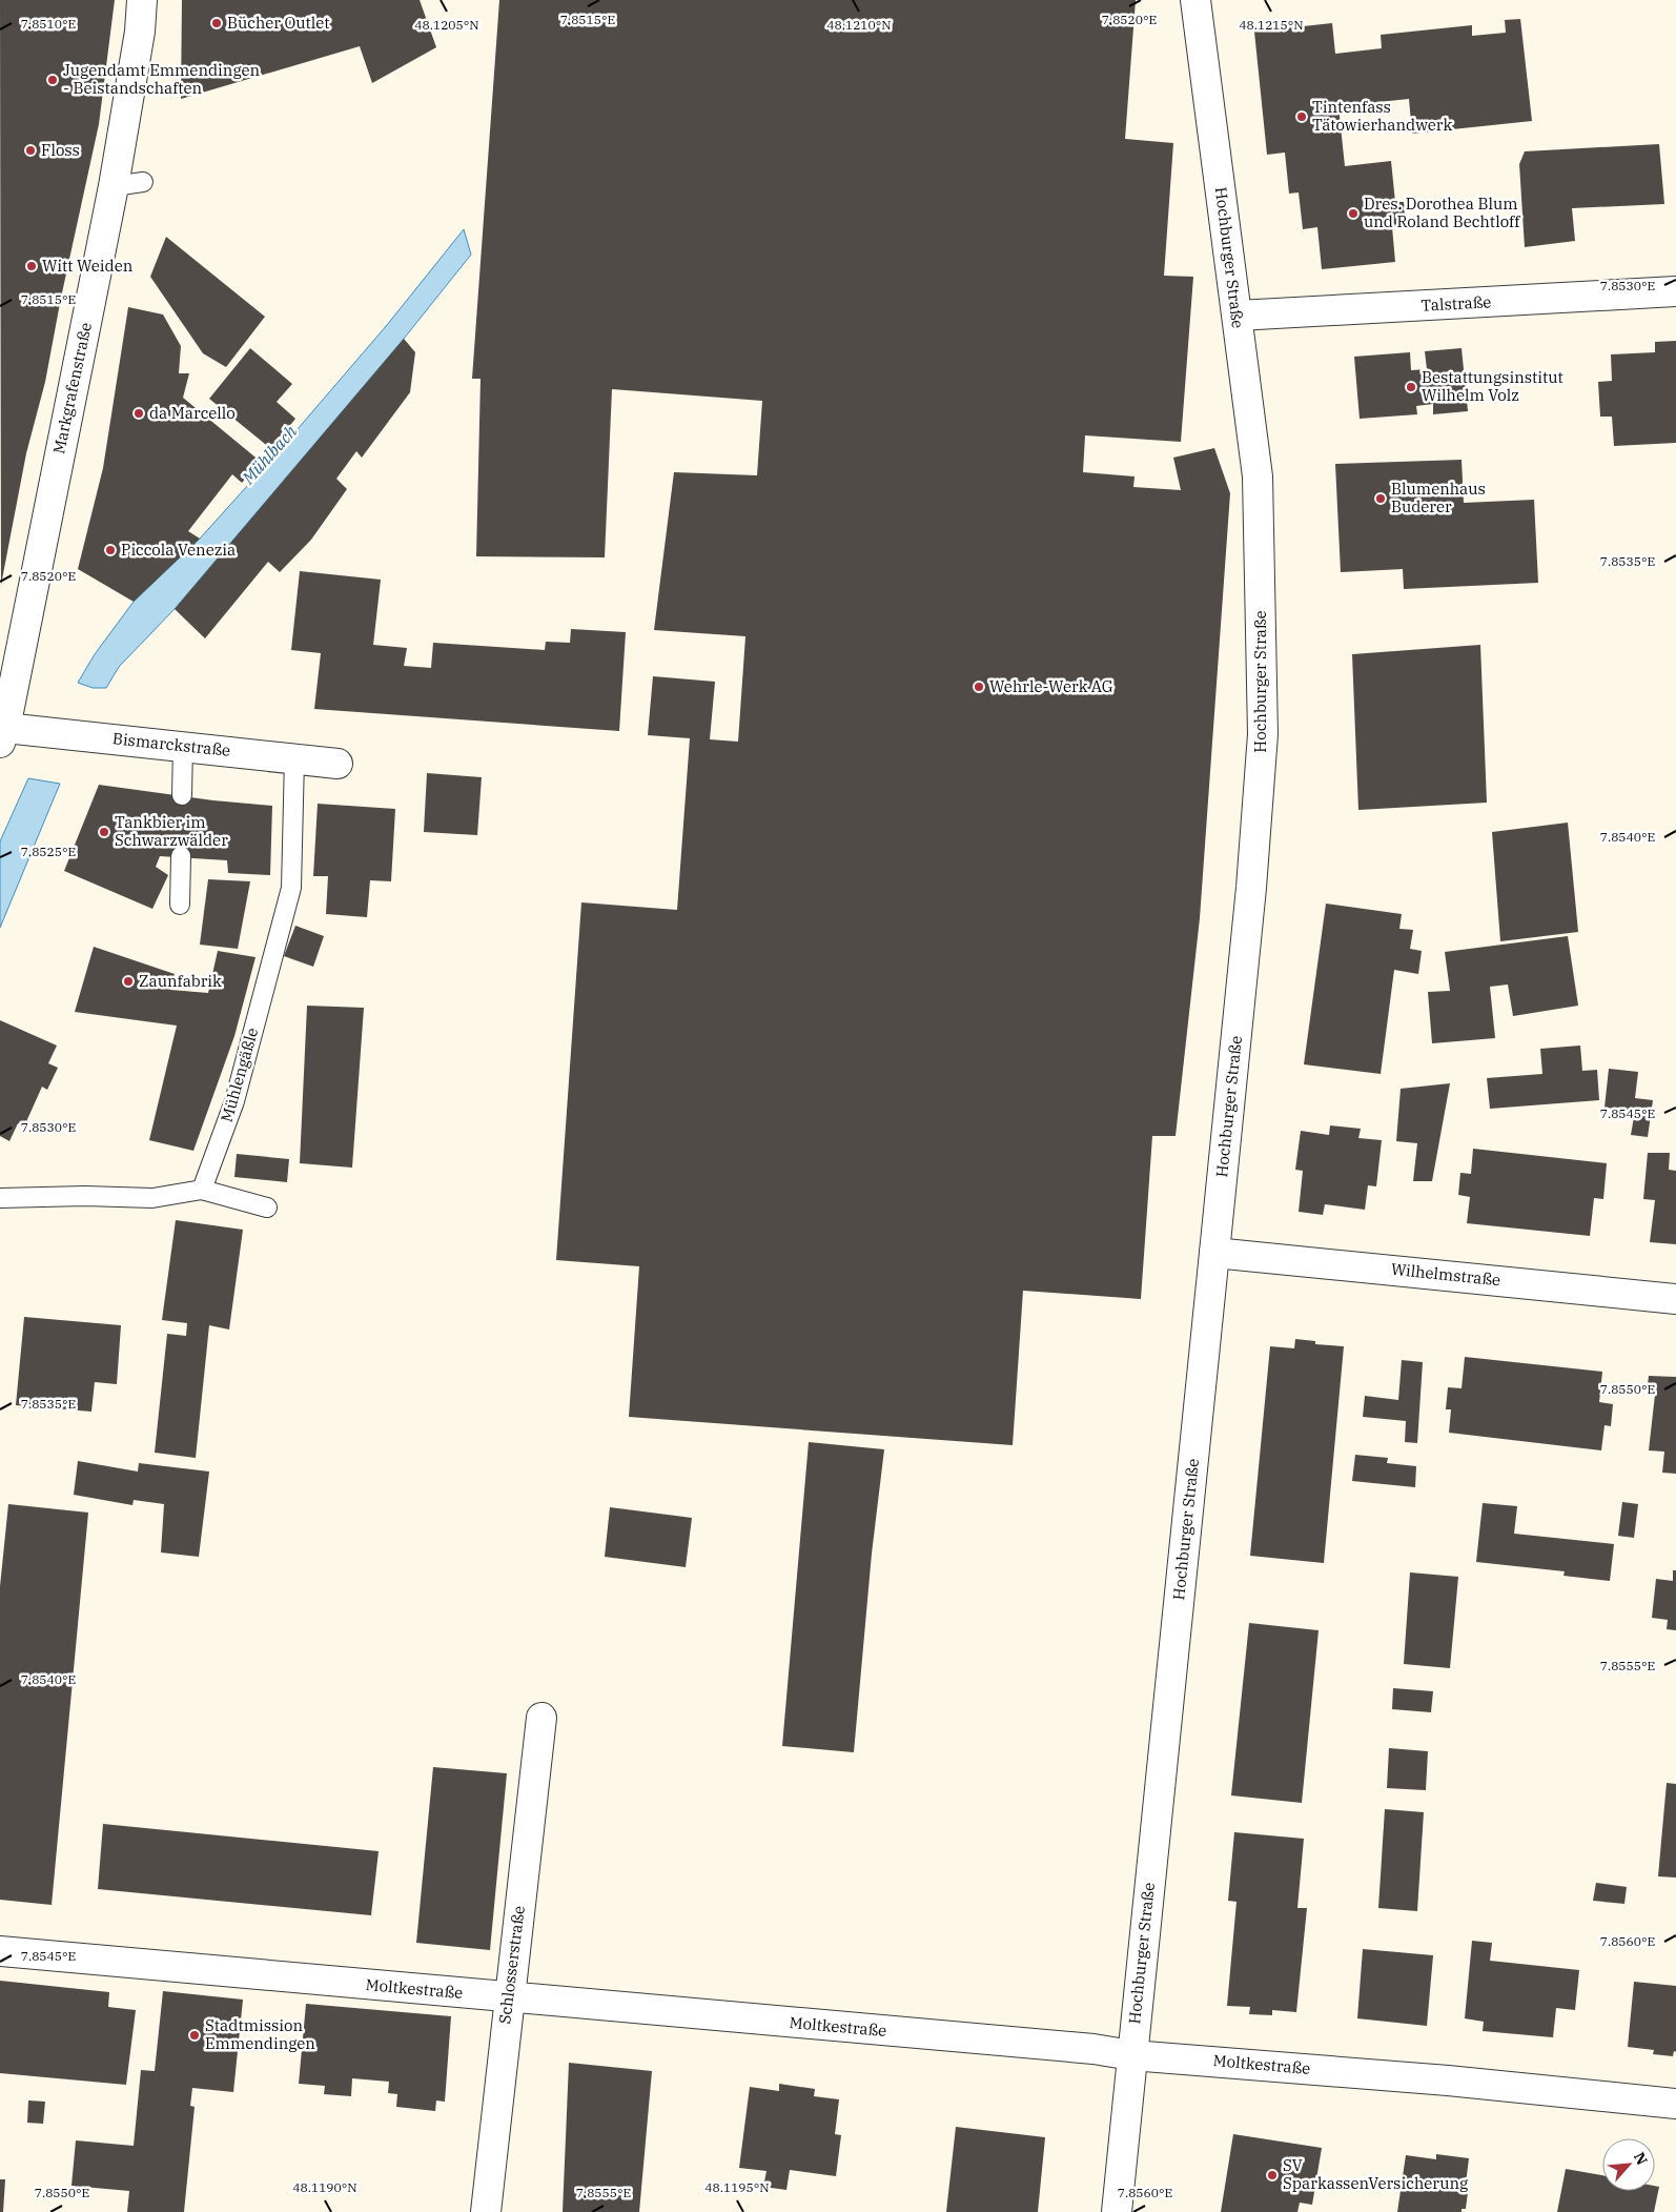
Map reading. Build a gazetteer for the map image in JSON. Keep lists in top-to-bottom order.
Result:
{
  "streets": {
    "street": [
      "Hochburger Straße",
      "Talstraße",
      "Markgrafenstraße",
      "Bismarckstraße",
      "Wilhelmstraße",
      "Schlosserstraße",
      "Moltkestraße"
    ],
    "lane": ["Mühlengäßle"]
  },
  "crossings": [
    ["Hochburger Straße", "Talstraße"],
    ["Hochburger Straße", "Wilhelmstraße"],
    ["Hochburger Straße", "Moltkestraße"],
    ["Markgrafenstraße", "Bismarckstraße"],
    ["Bismarckstraße", "Mühlengäßle"],
    ["Schlosserstraße", "Moltkestraße"]
  ],
  "water": ["Mühlbach"],
  "places": [
    "Bücher Outlet",
    "Jugendamt Emmendingen - Beistandschaften",
    "Tintenfass Tätowierhandwerk",
    "Floss",
    "Dres. Dorothea Blum und Roland Bechtloff",
    "Witt Weiden",
    "Bestattungsinstitut Wilhelm Volz",
    "da Marcello",
    "Blumenhaus Buderer",
    "Piccola Venezia",
    "Wehrle-Werk AG",
    "Tankbier im Schwarzwälder",
    "Zaunfabrik",
    "Stadtmission Emmendingen",
    "SV SparkassenVersicherung"
  ],
  "north": "top right",
  "coordinates": [
    "7.8515°E",
    "7.8520°E",
    "7.8510°E",
    "48.1205°N",
    "48.1210°N",
    "48.1215°N",
    "7.8530°E",
    "7.8535°E",
    "7.8540°E",
    "7.8525°E",
    "7.8545°E",
    "7.8550°E",
    "7.8555°E",
    "7.8560°E",
    "48.1190°N",
    "48.1195°N"
  ]
}
